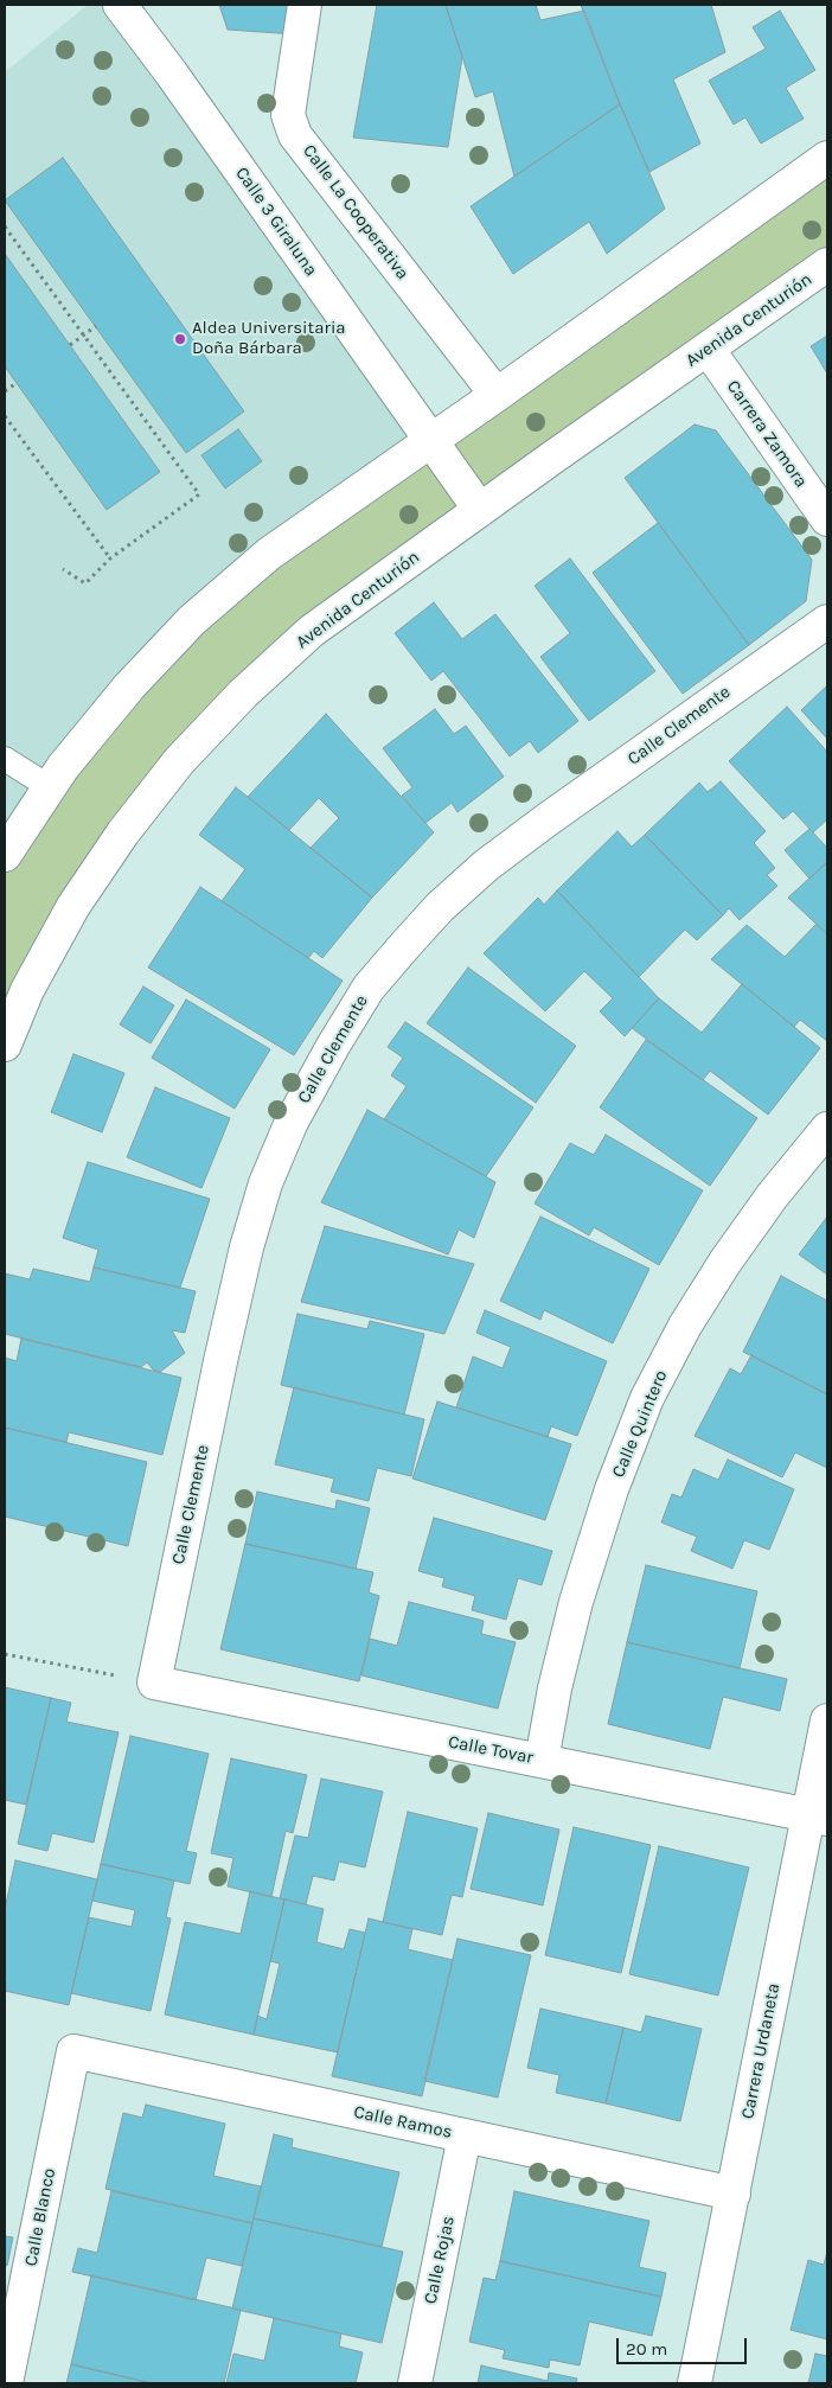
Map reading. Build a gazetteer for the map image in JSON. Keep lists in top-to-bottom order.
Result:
{
  "streets": {
    "street": [
      "Calle La Cooperativa",
      "Calle 3 Giraluna",
      "Avenida Centurión",
      "Carrera Zamora",
      "Calle Clemente",
      "Calle Quintero",
      "Calle Tovar",
      "Carrera Urdaneta",
      "Calle Ramos",
      "Calle Blanco",
      "Calle Rojas"
    ]
  },
  "crossings": [
    ["Calle 3 Giraluna", "Avenida Centurión"],
    ["Avenida Centurión", "Carrera Zamora"],
    ["Calle Clemente", "Calle Tovar"],
    ["Calle Quintero", "Calle Tovar"],
    ["Calle Tovar", "Carrera Urdaneta"],
    ["Carrera Urdaneta", "Calle Ramos"],
    ["Calle Ramos", "Calle Blanco"],
    ["Calle Ramos", "Calle Rojas"]
  ],
  "places": ["Aldea Universitaria Doña Bárbara"],
  "scale_bar": "20 m"
}
